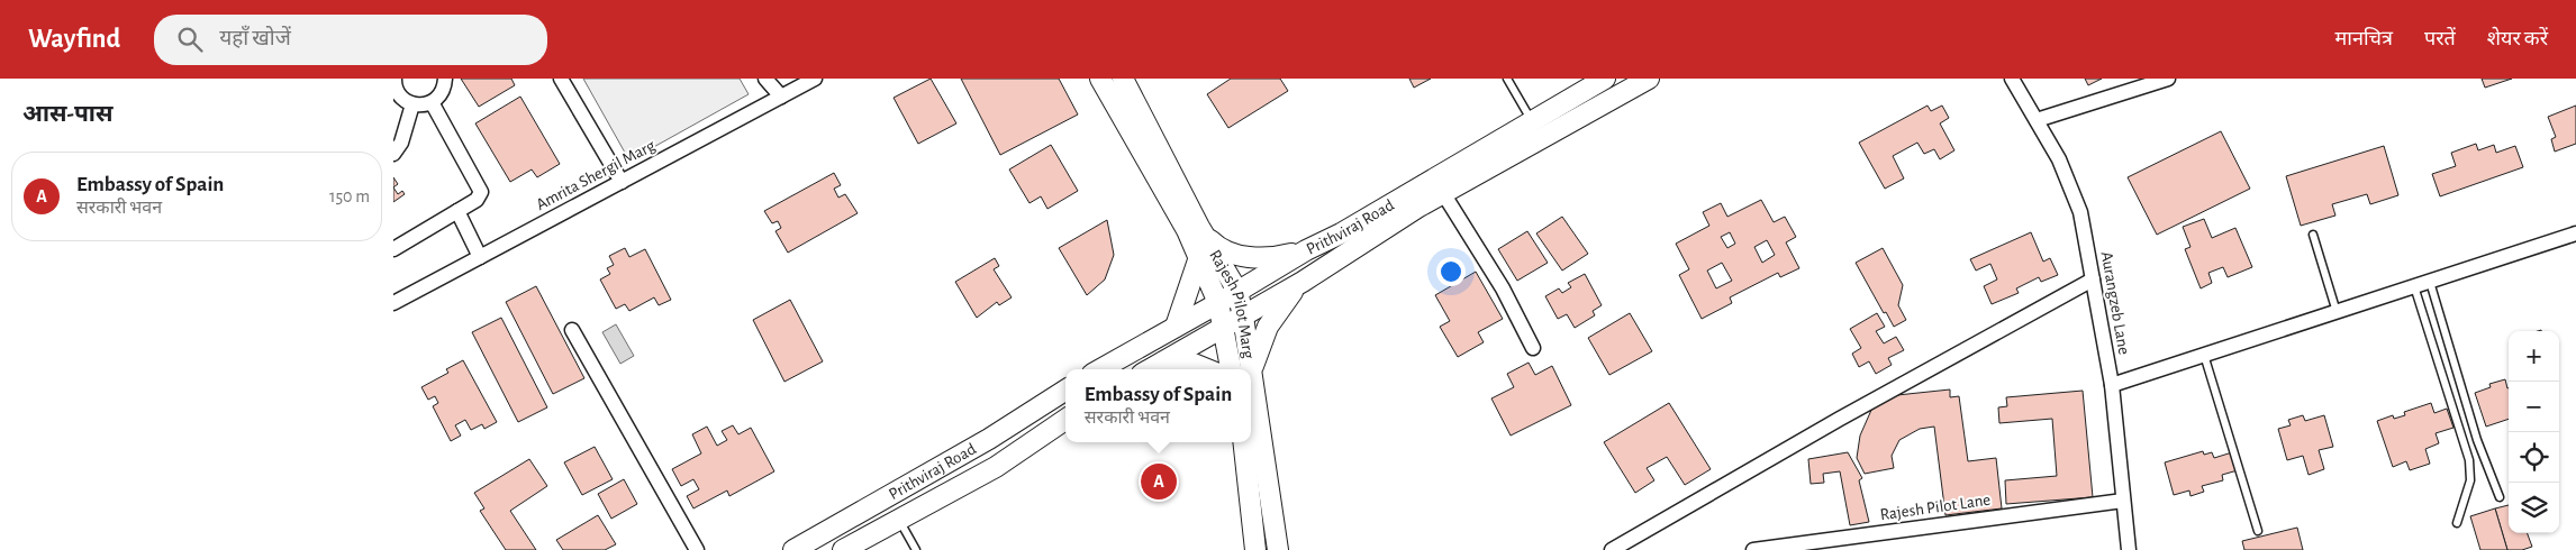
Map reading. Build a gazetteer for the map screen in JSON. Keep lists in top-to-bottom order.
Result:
{
  "streets": {
    "main road": ["Prithviraj Road", "Rajesh Pilot Marg"],
    "street": ["Amrita Shergil Marg", "Aurangzeb Lane", "Rajesh Pilot Lane"]
  },
  "crossings": [
    ["Prithviraj Road", "Rajesh Pilot Marg"],
    ["Aurangzeb Lane", "Rajesh Pilot Lane"]
  ],
  "page": {
    "header": "Wayfind",
    "search": "यहाँ खोजें",
    "nav": ["मानचित्र", "परतें", "शेयर करें"],
    "heading": "आस-पास",
    "list": [
      {
        "mark": "A",
        "name": "Embassy of Spain",
        "note": "सरकारी भवन",
        "value": "150 m"
      }
    ],
    "map_buttons": ["+", "−"],
    "popup": ["Embassy of Spain", "सरकारी भवन"],
    "pins": "A"
  }
}
